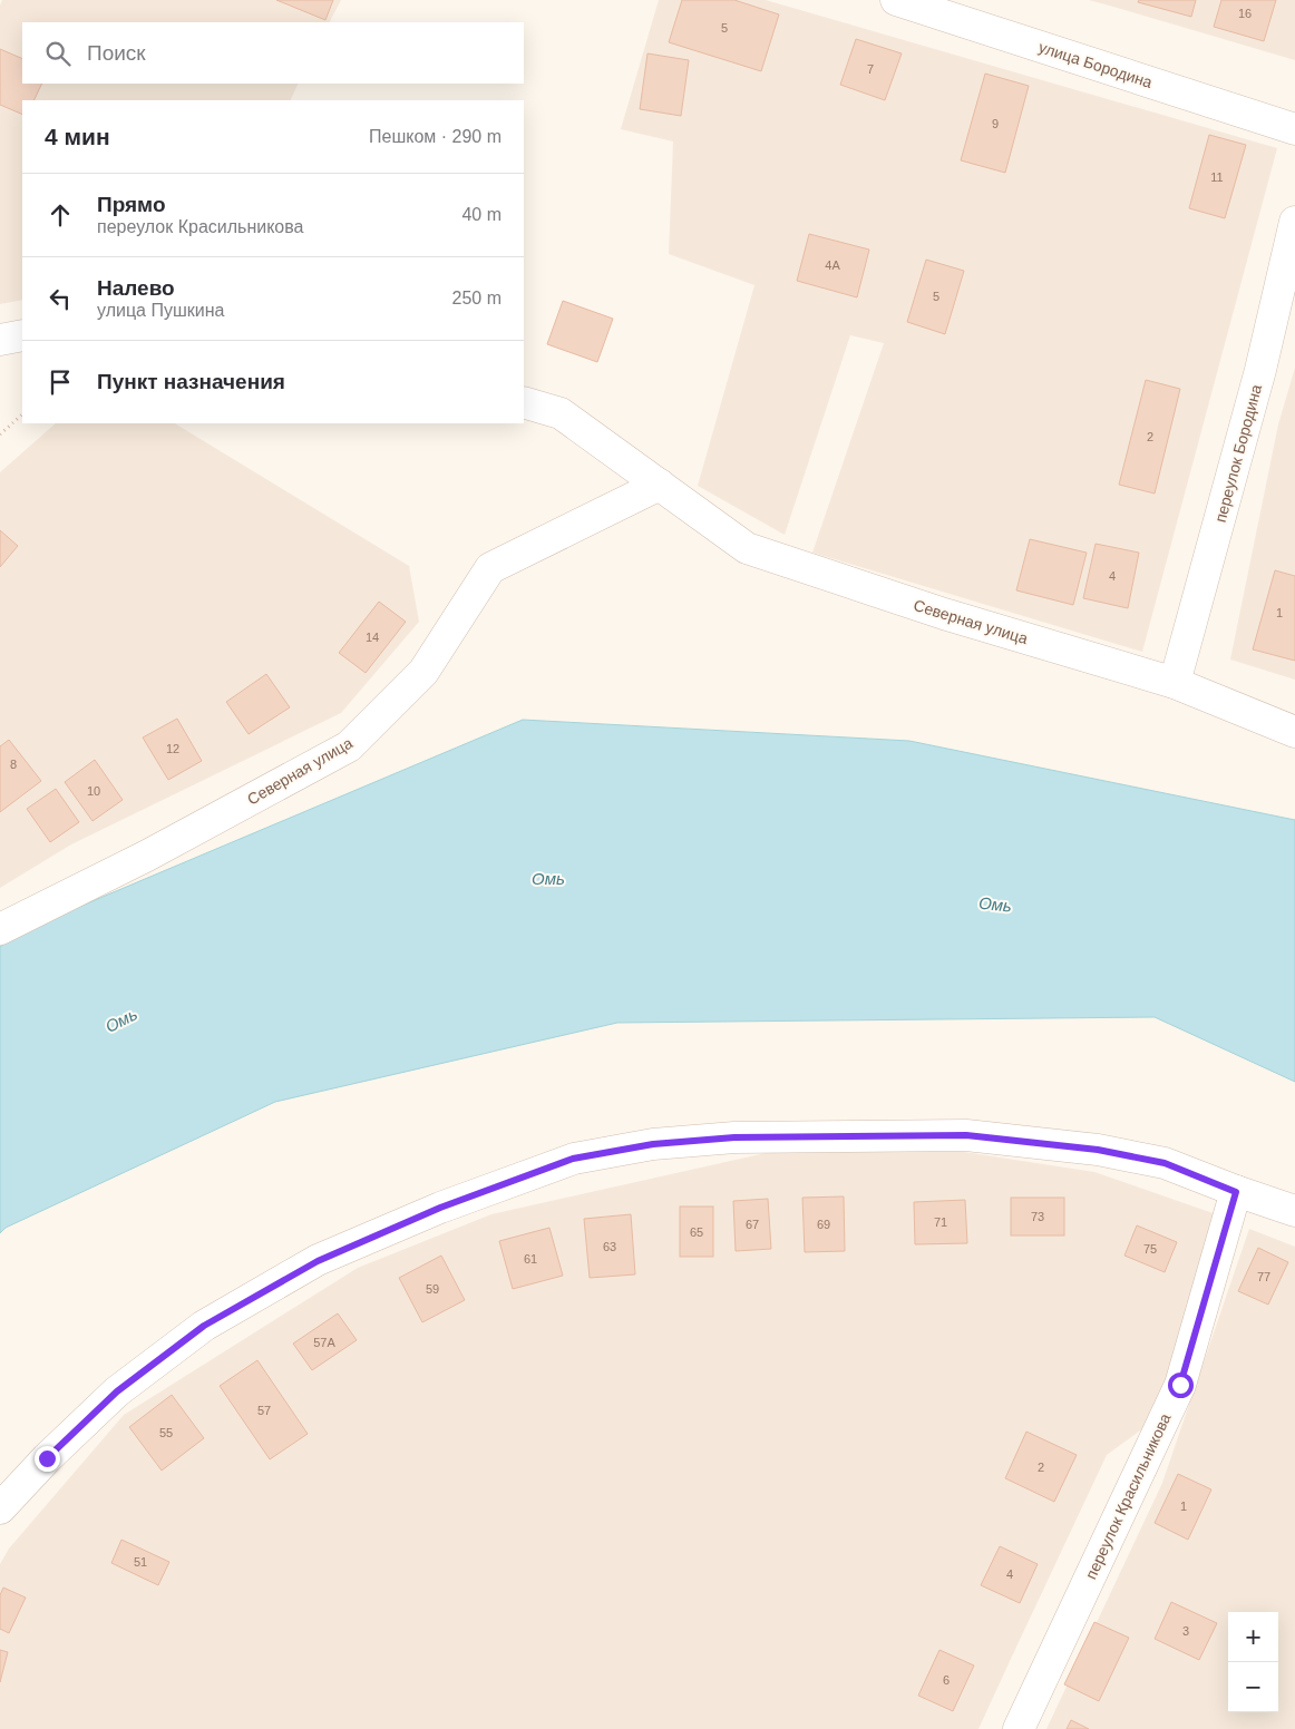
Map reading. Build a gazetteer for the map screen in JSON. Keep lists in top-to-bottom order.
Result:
{
  "streets": {
    "street": [
      "улица Бородина",
      "переулок Бородина",
      "Северная улица",
      "переулок Красильникова"
    ]
  },
  "crossings": [
    ["переулок Бородина", "Северная улица"]
  ],
  "water": ["Омь"],
  "house_numbers": [
    "16",
    "5",
    "7",
    "9",
    "11",
    "4А",
    "5",
    "2",
    "4",
    "1",
    "14",
    "12",
    "8",
    "10",
    "73",
    "71",
    "67",
    "69",
    "65",
    "63",
    "75",
    "61",
    "77",
    "59",
    "57А",
    "57",
    "55",
    "2",
    "1",
    "51",
    "4",
    "3",
    "6"
  ],
  "page": {
    "search": "Поиск",
    "heading": ["4 мин", "Пешком · 290 m"],
    "list": [
      ["Прямо", "переулок Красильникова", "40 m"],
      ["Налево", "улица Пушкина", "250 m"],
      "Пункт назначения"
    ],
    "map_buttons": ["+", "−"]
  }
}
